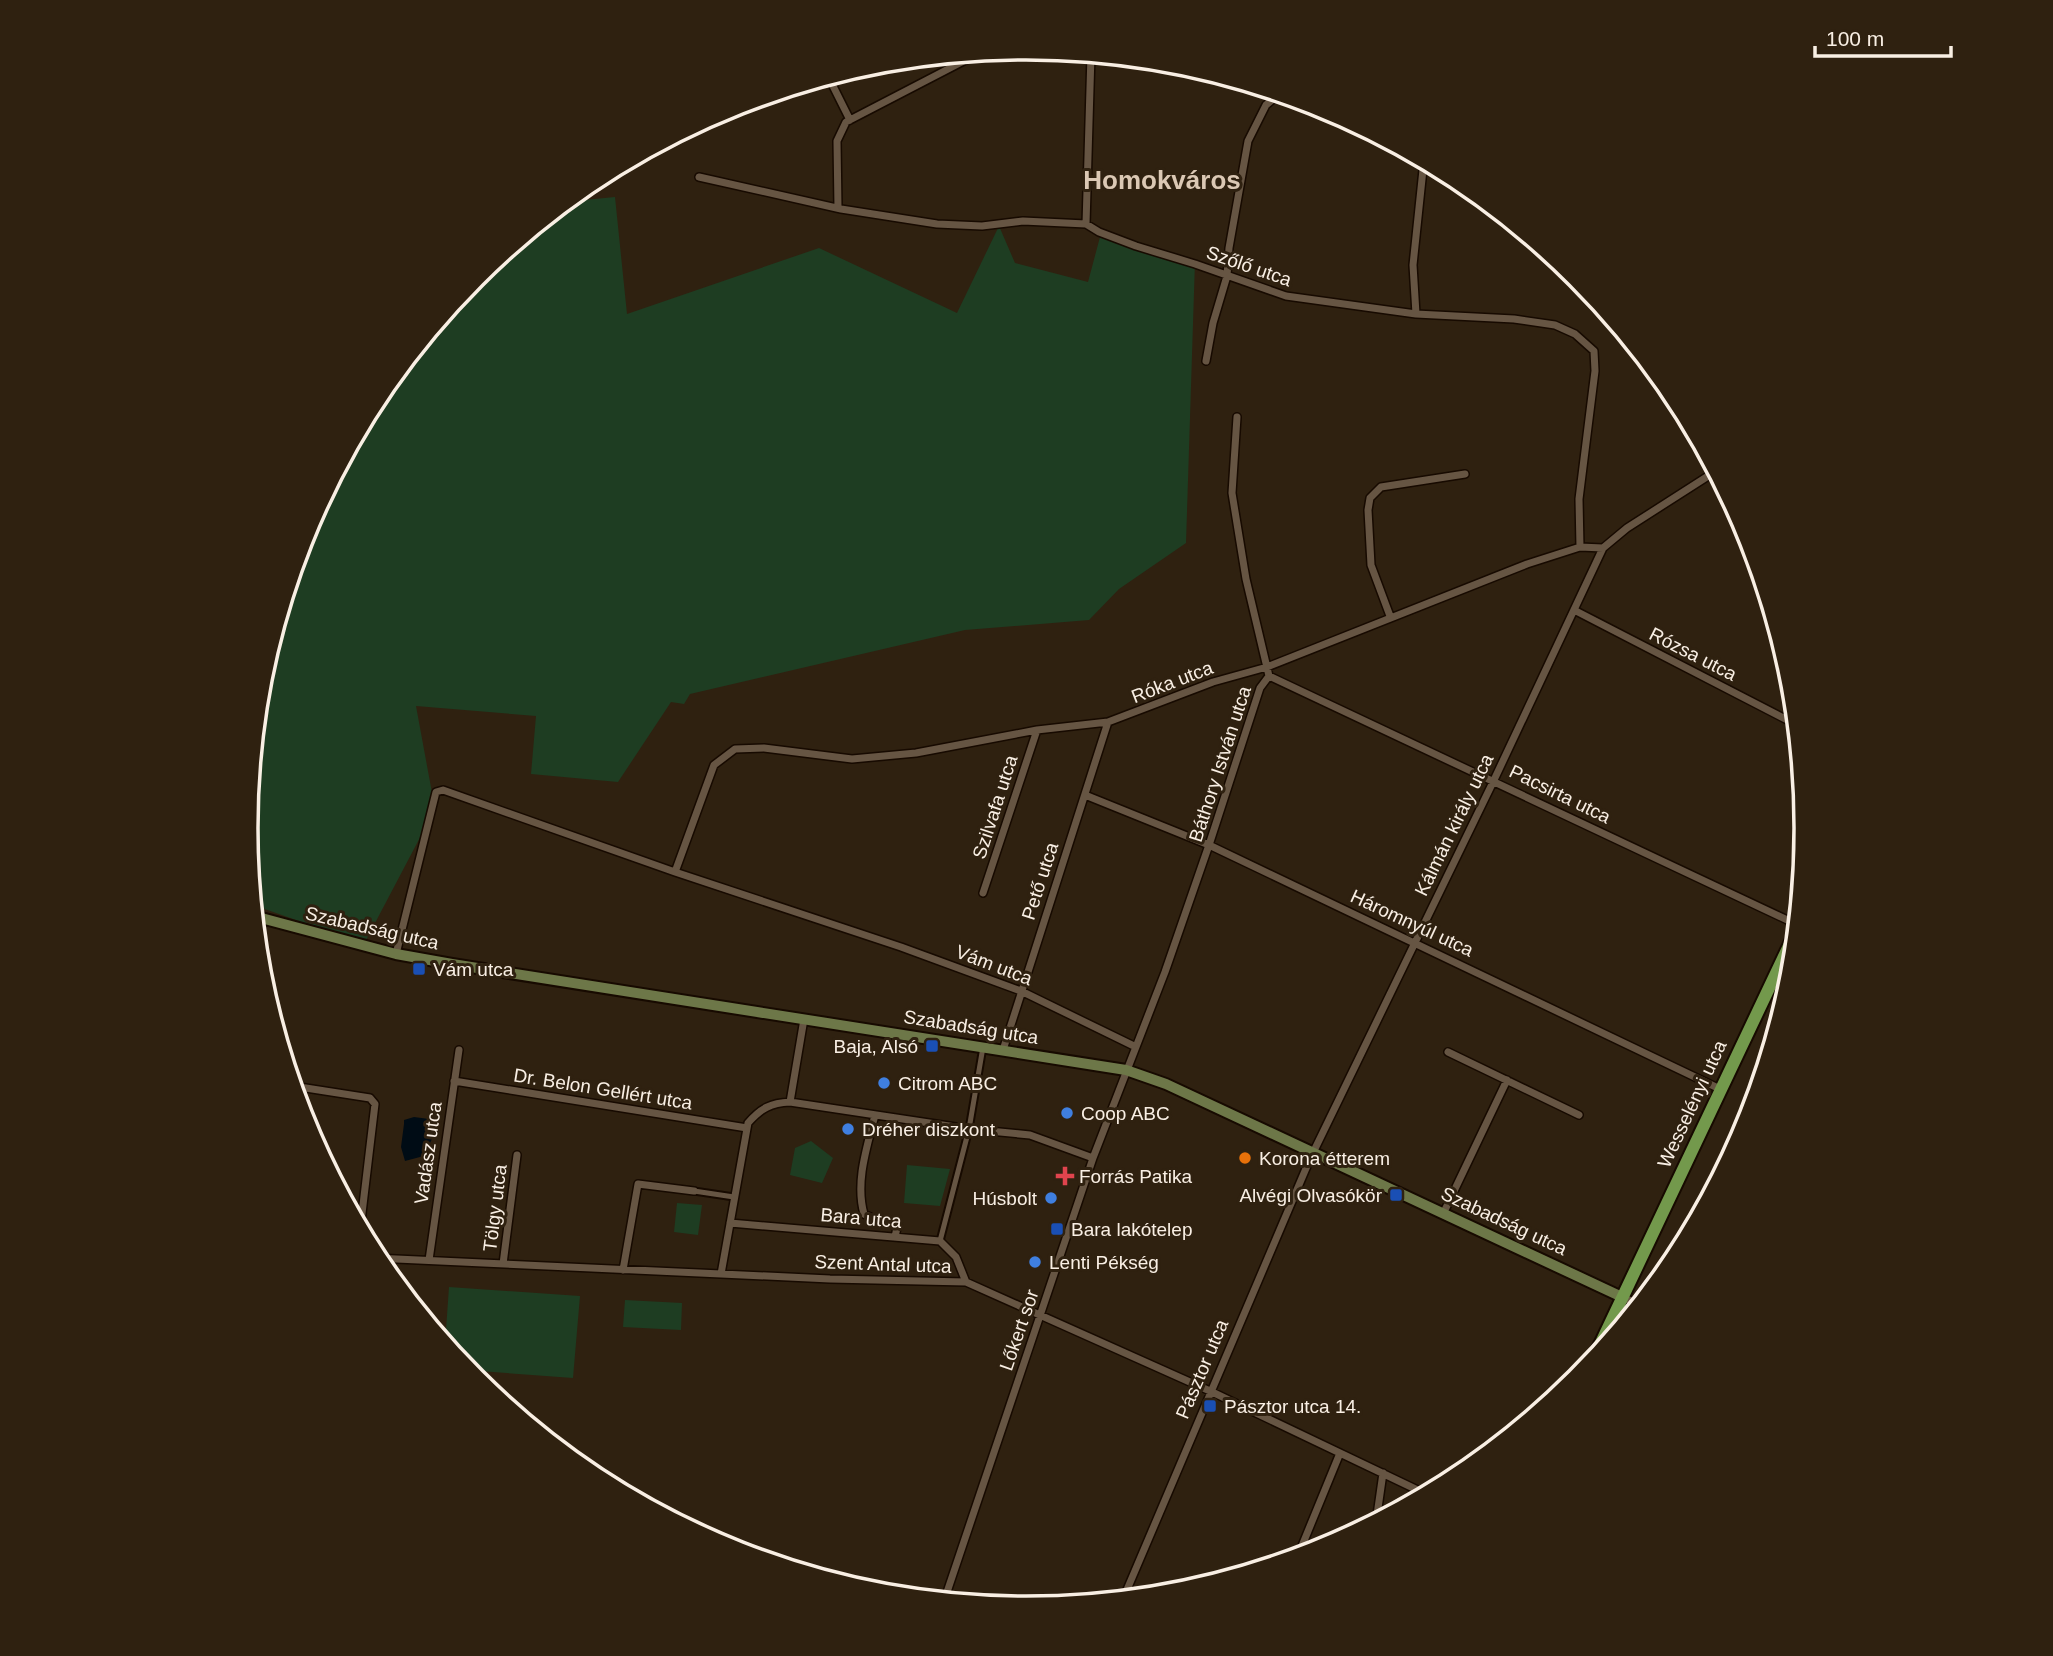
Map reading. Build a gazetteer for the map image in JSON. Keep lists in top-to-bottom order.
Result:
{
  "streets": {
    "main road": ["Szabadság utca", "Wesselényi utca"],
    "street": [
      "Szőlő utca",
      "Rózsa utca",
      "Róka utca",
      "Báthory István utca",
      "Pacsirta utca",
      "Szilvafa utca",
      "Kálmán király utca",
      "Pető utca",
      "Háromnyúl utca",
      "Vám utca",
      "Dr. Belon Gellért utca",
      "Vadász utca",
      "Tölgy utca",
      "Bara utca",
      "Szent Antal utca",
      "Lőkert sor",
      "Pásztor utca"
    ]
  },
  "crossings": [
    ["Szőlő utca", "Róka utca"],
    ["Rózsa utca", "Kálmán király utca"],
    ["Róka utca", "Báthory István utca"],
    ["Róka utca", "Szilvafa utca"],
    ["Róka utca", "Kálmán király utca"],
    ["Róka utca", "Pető utca"],
    ["Róka utca", "Vám utca"],
    ["Báthory István utca", "Pacsirta utca"],
    ["Báthory István utca", "Háromnyúl utca"],
    ["Báthory István utca", "Szabadság utca"],
    ["Báthory István utca", "Vám utca"],
    ["Báthory István utca", "Lőkert sor"],
    ["Pacsirta utca", "Kálmán király utca"],
    ["Kálmán király utca", "Háromnyúl utca"],
    ["Kálmán király utca", "Szabadság utca"],
    ["Kálmán király utca", "Pásztor utca"],
    ["Pető utca", "Háromnyúl utca"],
    ["Pető utca", "Szabadság utca"],
    ["Pető utca", "Vám utca"],
    ["Háromnyúl utca", "Wesselényi utca"],
    ["Szabadság utca", "Vám utca"],
    ["Szabadság utca", "Wesselényi utca"],
    ["Szabadság utca", "Lőkert sor"],
    ["Szabadság utca", "Pásztor utca"],
    ["Dr. Belon Gellért utca", "Vadász utca"],
    ["Vadász utca", "Szent Antal utca"],
    ["Tölgy utca", "Szent Antal utca"],
    ["Szent Antal utca", "Lőkert sor"],
    ["Szent Antal utca", "Pásztor utca"]
  ],
  "districts": ["Homokváros"],
  "places": {
    "transit": [
      "Vám utca",
      "Baja, Alsó",
      "Alvégi Olvasókör",
      "Bara lakótelep",
      "Pásztor utca 14."
    ],
    "other": [
      "Citrom ABC",
      "Coop ABC",
      "Dréher diszkont",
      "Korona étterem",
      "Húsbolt",
      "Lenti Pékség"
    ],
    "health": ["Forrás Patika"]
  },
  "scale_bar": "100 m"
}
